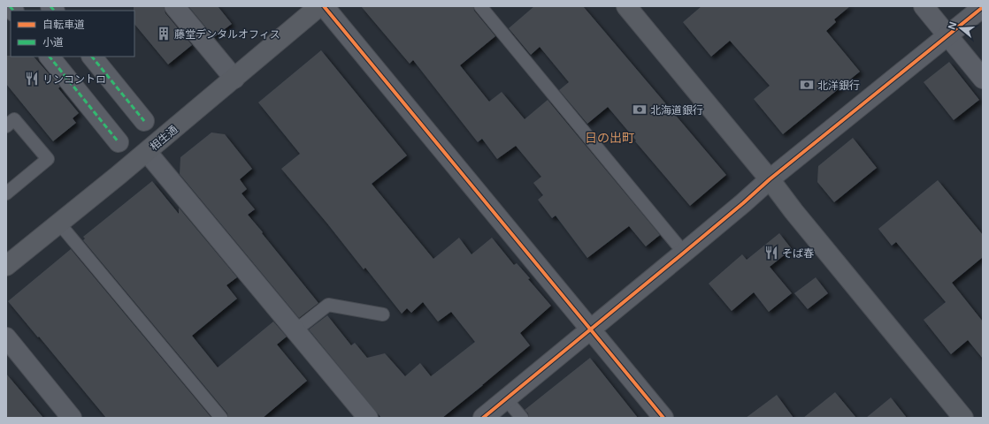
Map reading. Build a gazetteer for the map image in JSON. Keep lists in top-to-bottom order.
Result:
{
  "streets": {
    "street": ["相生通"]
  },
  "districts": ["日の出町"],
  "places": {
    "building": ["藤堂デンタルオフィス"],
    "restaurant": ["リンコントロ", "そば春"],
    "bank": ["北洋銀行", "北海道銀行"]
  },
  "legend": ["自転車道", "小道"],
  "north": "left"
}
